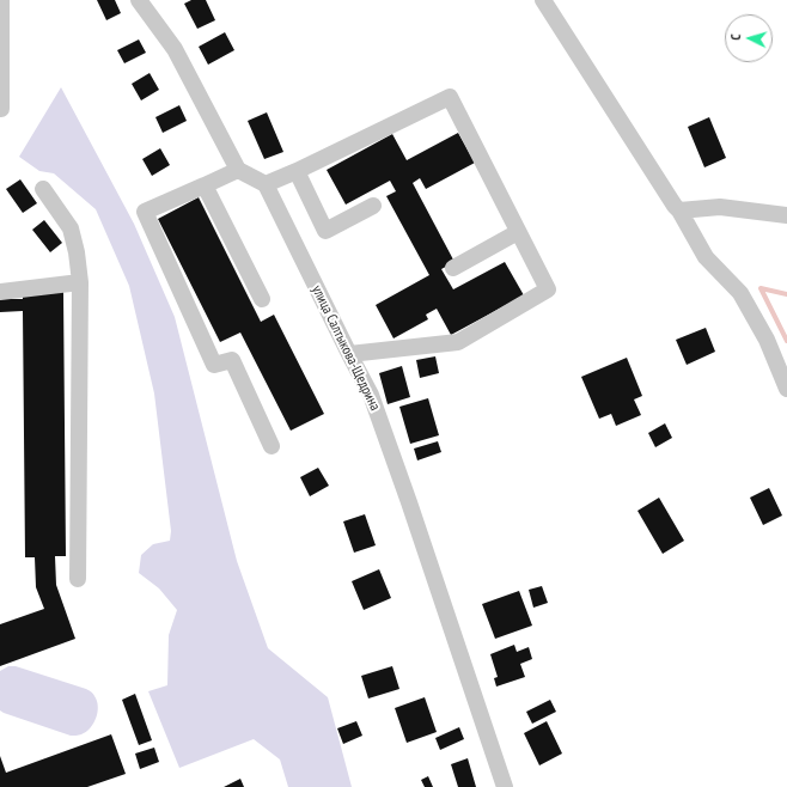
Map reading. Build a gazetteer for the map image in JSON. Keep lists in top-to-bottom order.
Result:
{
  "streets": {
    "street": ["улица Салтыкова-Щедрина"]
  },
  "north": "left"
}
